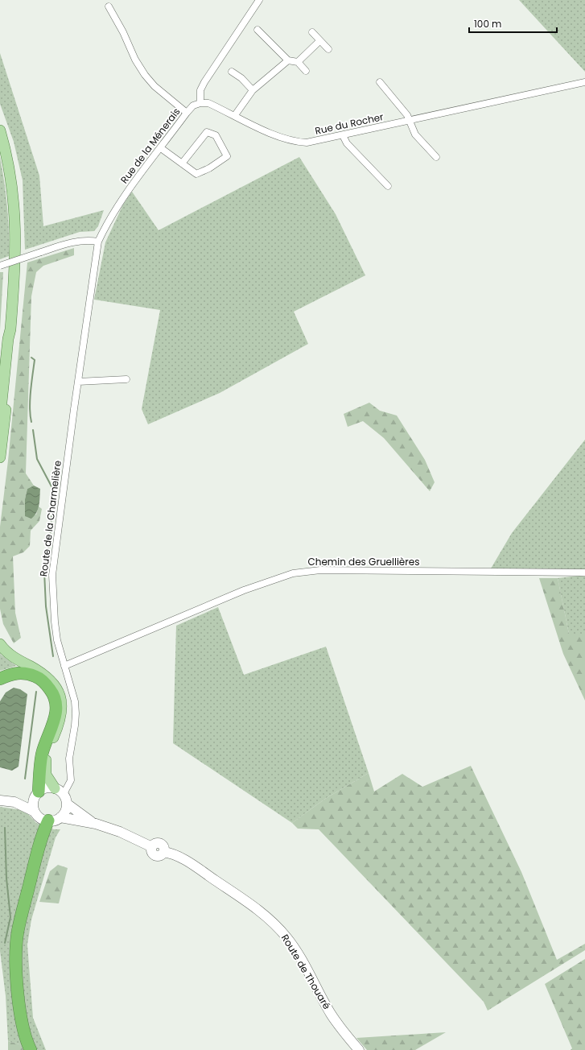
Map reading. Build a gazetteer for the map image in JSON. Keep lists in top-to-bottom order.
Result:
{
  "streets": {
    "main road": ["Route de Thouaré"],
    "street": [
      "Rue du Rocher",
      "Rue de la Ménerais",
      "Route de la Charmelière",
      "Chemin des Gruellières"
    ]
  },
  "crossings": [
    ["Rue du Rocher", "Rue de la Ménerais"],
    ["Rue de la Ménerais", "Route de la Charmelière"],
    ["Route de la Charmelière", "Chemin des Gruellières"]
  ],
  "scale_bar": "100 m"
}
